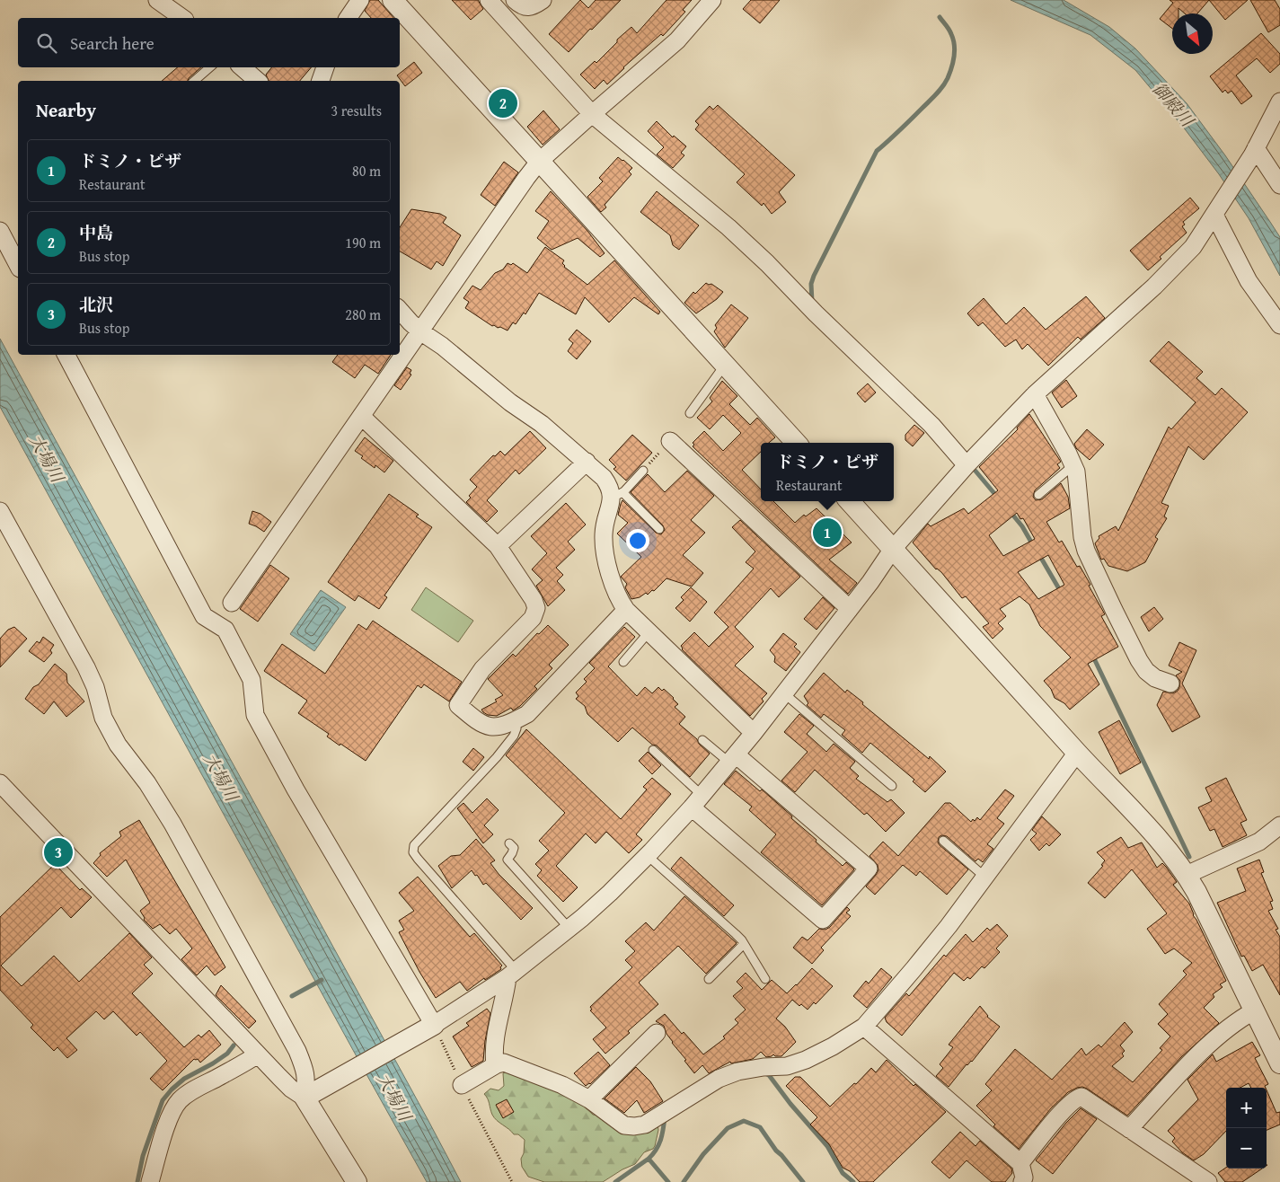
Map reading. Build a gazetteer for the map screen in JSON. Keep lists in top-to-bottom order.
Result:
{
  "water": ["御殿川", "大場川"],
  "north": "bottom right",
  "page": {
    "search": "Search here",
    "heading": ["Nearby", "3 results"],
    "pins": ["2", "1", "3"],
    "list": [
      {
        "mark": "1",
        "name": "ドミノ・ピザ",
        "note": "Restaurant",
        "value": "80 m"
      },
      {
        "mark": "2",
        "name": "中島",
        "note": "Bus stop",
        "value": "190 m"
      },
      {
        "mark": "3",
        "name": "北沢",
        "note": "Bus stop",
        "value": "280 m"
      }
    ],
    "popup": ["ドミノ・ピザ", "Restaurant"],
    "map_buttons": ["+", "−"]
  }
}
